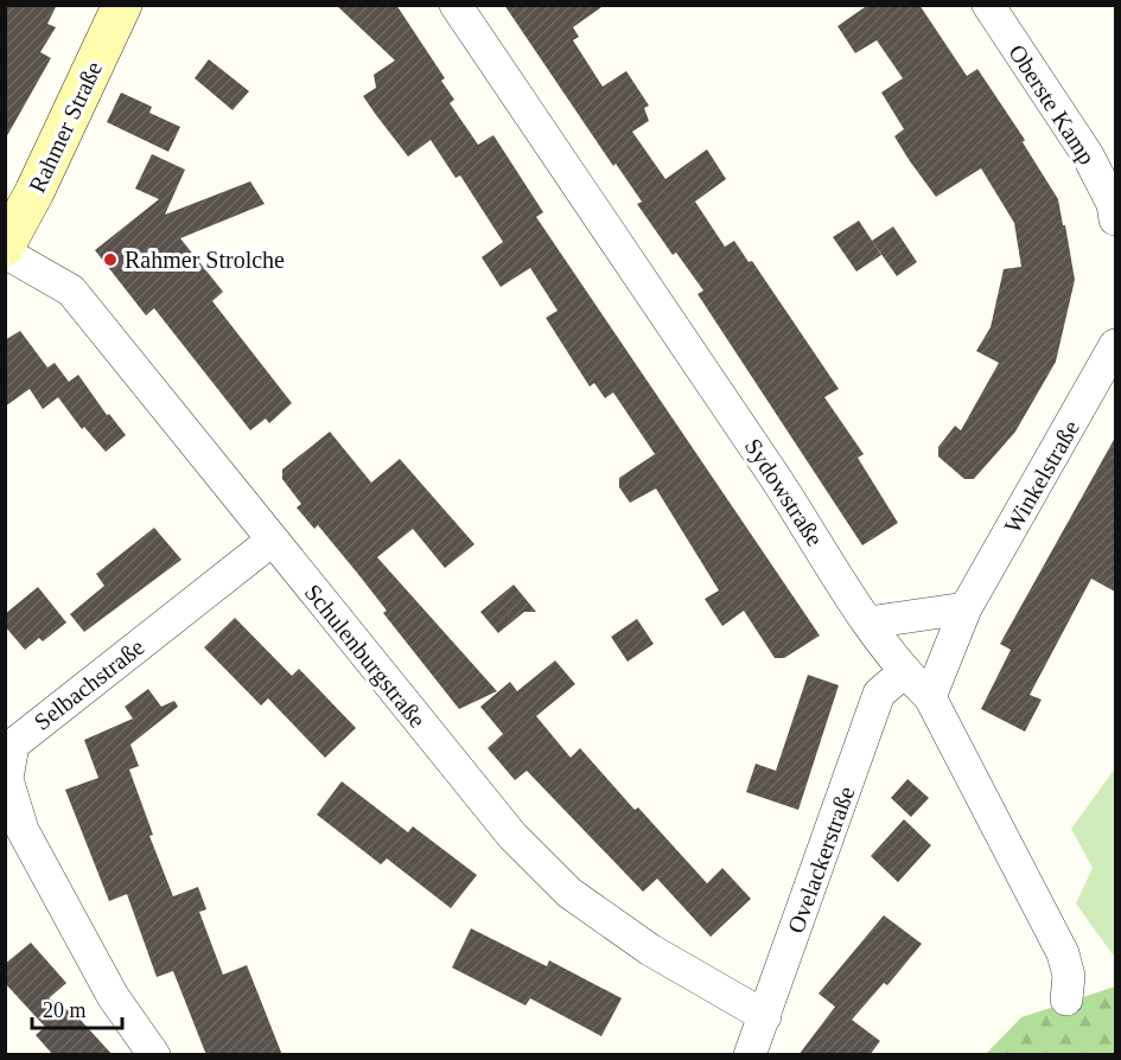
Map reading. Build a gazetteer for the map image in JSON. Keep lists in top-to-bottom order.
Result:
{
  "streets": {
    "main road": ["Rahmer Straße"],
    "street": [
      "Oberste Kamp",
      "Winkelstraße",
      "Sydowstraße",
      "Schulenburgstraße",
      "Selbachstraße",
      "Ovelackerstraße"
    ]
  },
  "crossings": [
    ["Winkelstraße", "Sydowstraße"],
    ["Sydowstraße", "Ovelackerstraße"],
    ["Schulenburgstraße", "Selbachstraße"],
    ["Schulenburgstraße", "Ovelackerstraße"]
  ],
  "places": ["Rahmer Strolche"],
  "scale_bar": "20 m"
}
